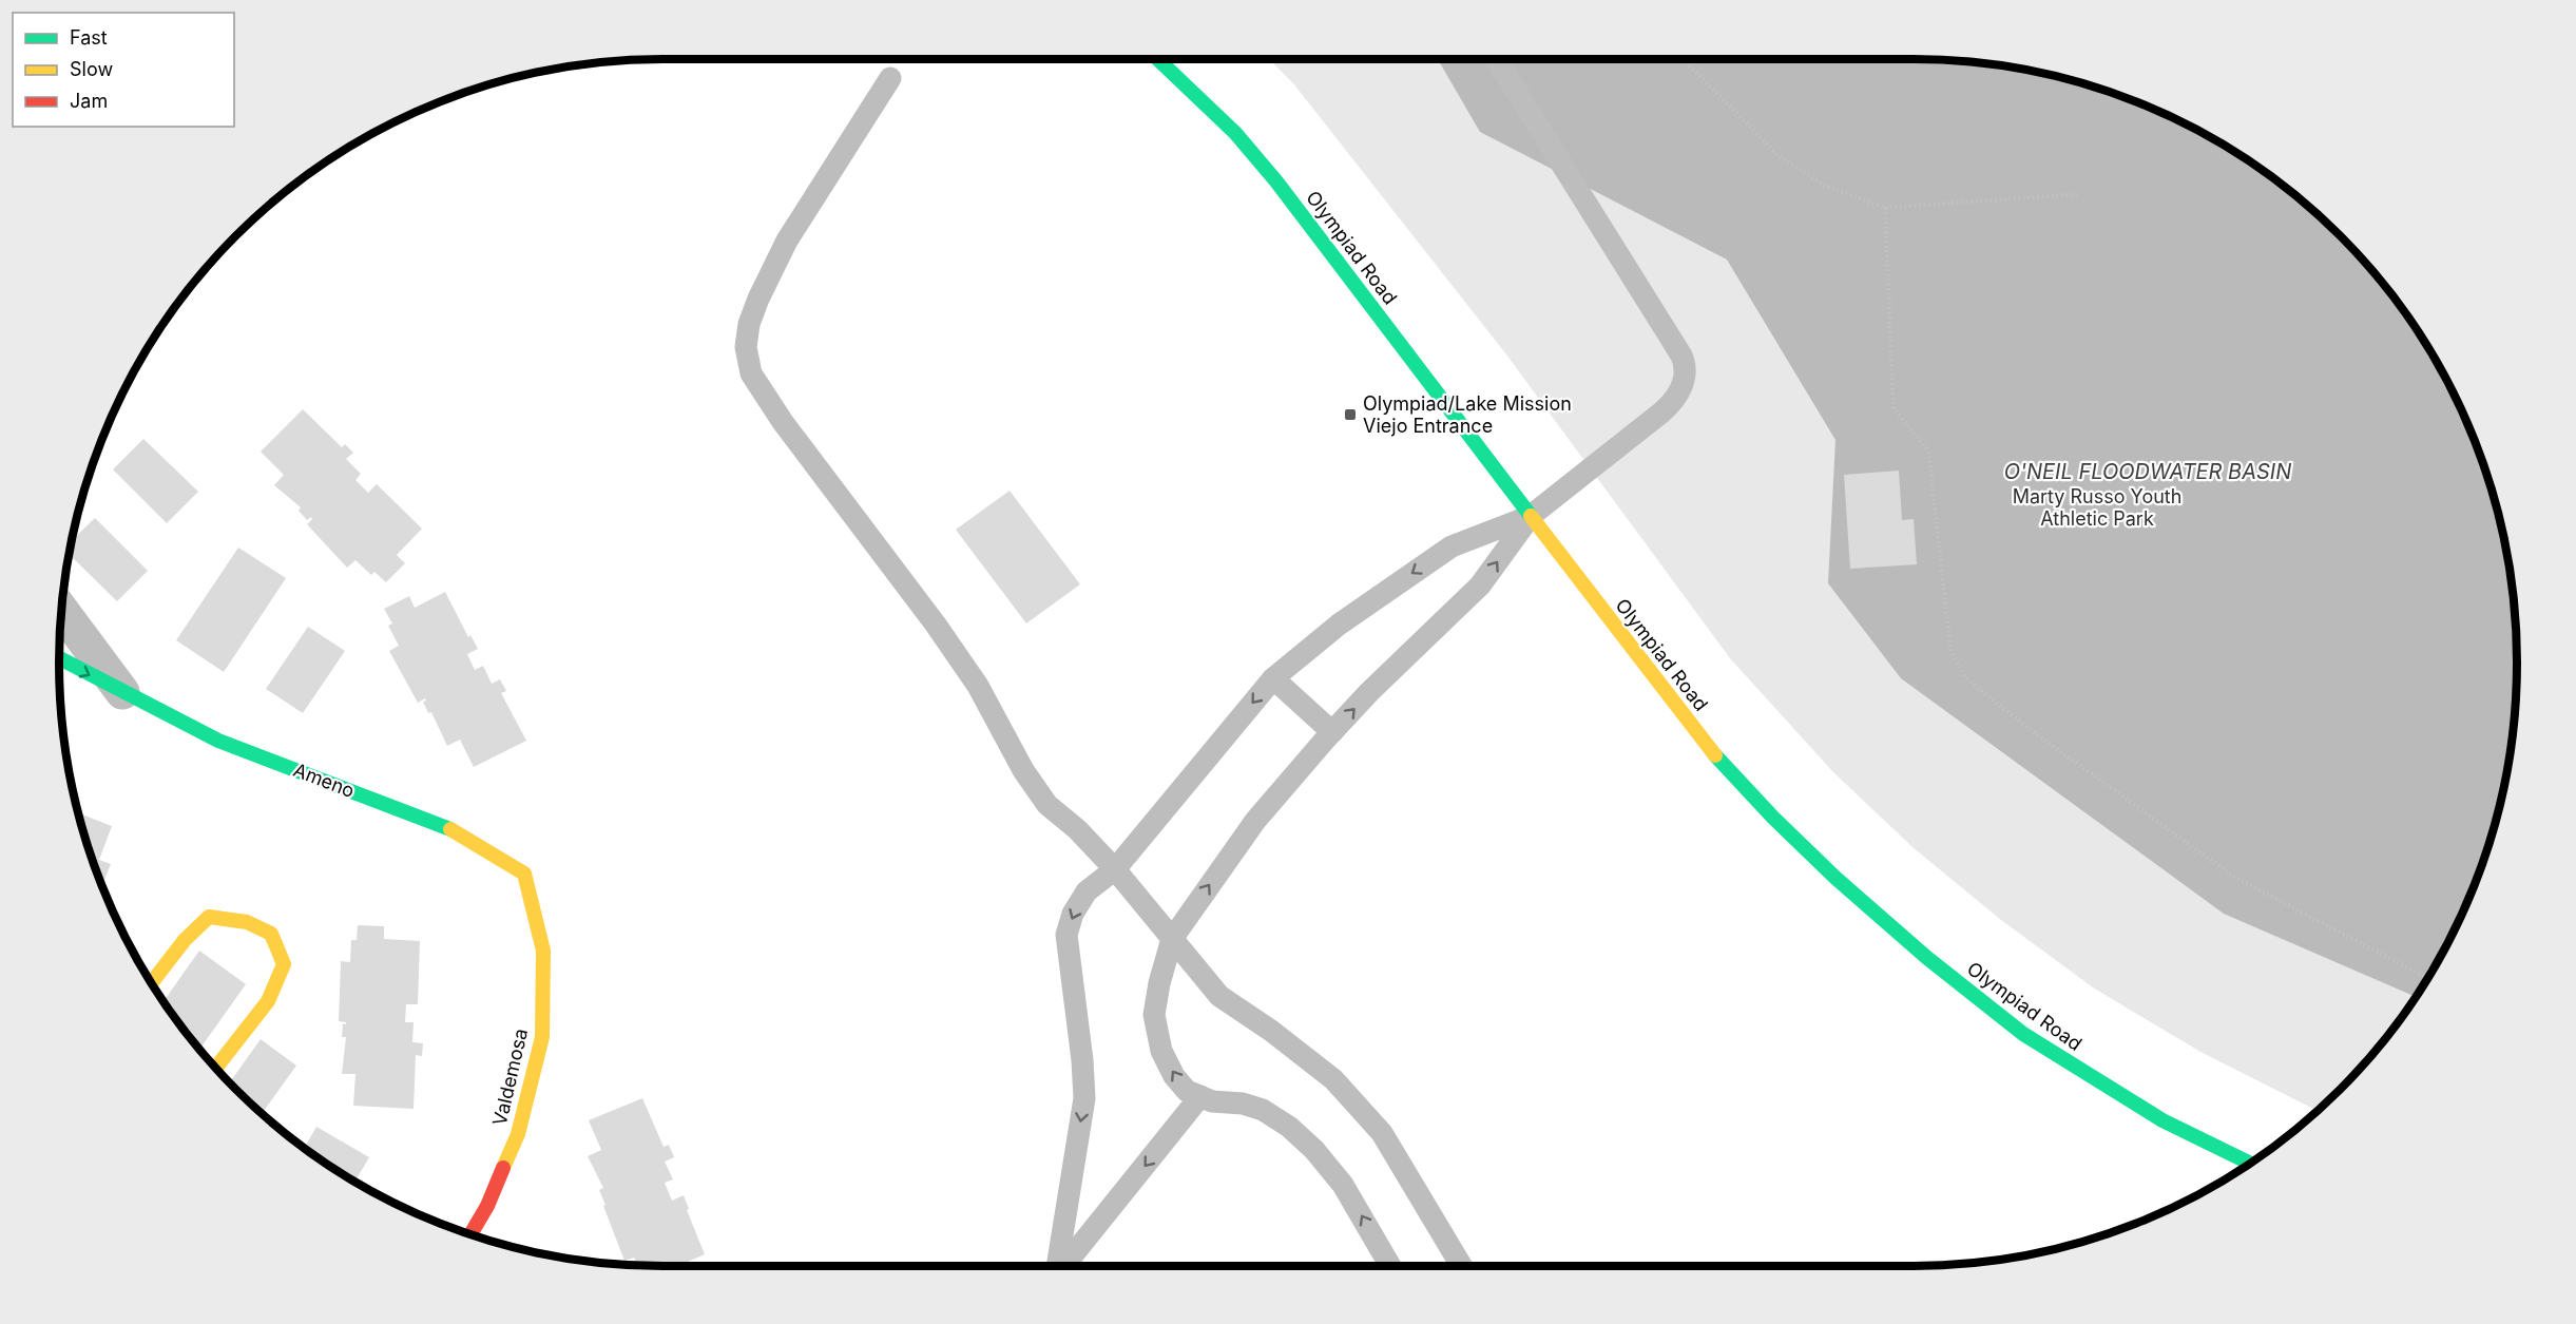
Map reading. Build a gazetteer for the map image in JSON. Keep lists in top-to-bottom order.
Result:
{
  "streets": {
    "main road": ["Olympiad Road", "Ameno", "Valdemosa"]
  },
  "crossings": [
    ["Ameno", "Valdemosa"]
  ],
  "water": ["O'NEIL FLOODWATER BASIN"],
  "parks": ["Marty Russo Youth Athletic Park"],
  "places": {
    "transit": ["Olympiad/Lake Mission Viejo Entrance"]
  },
  "legend": ["Fast", "Slow", "Jam"]
}
